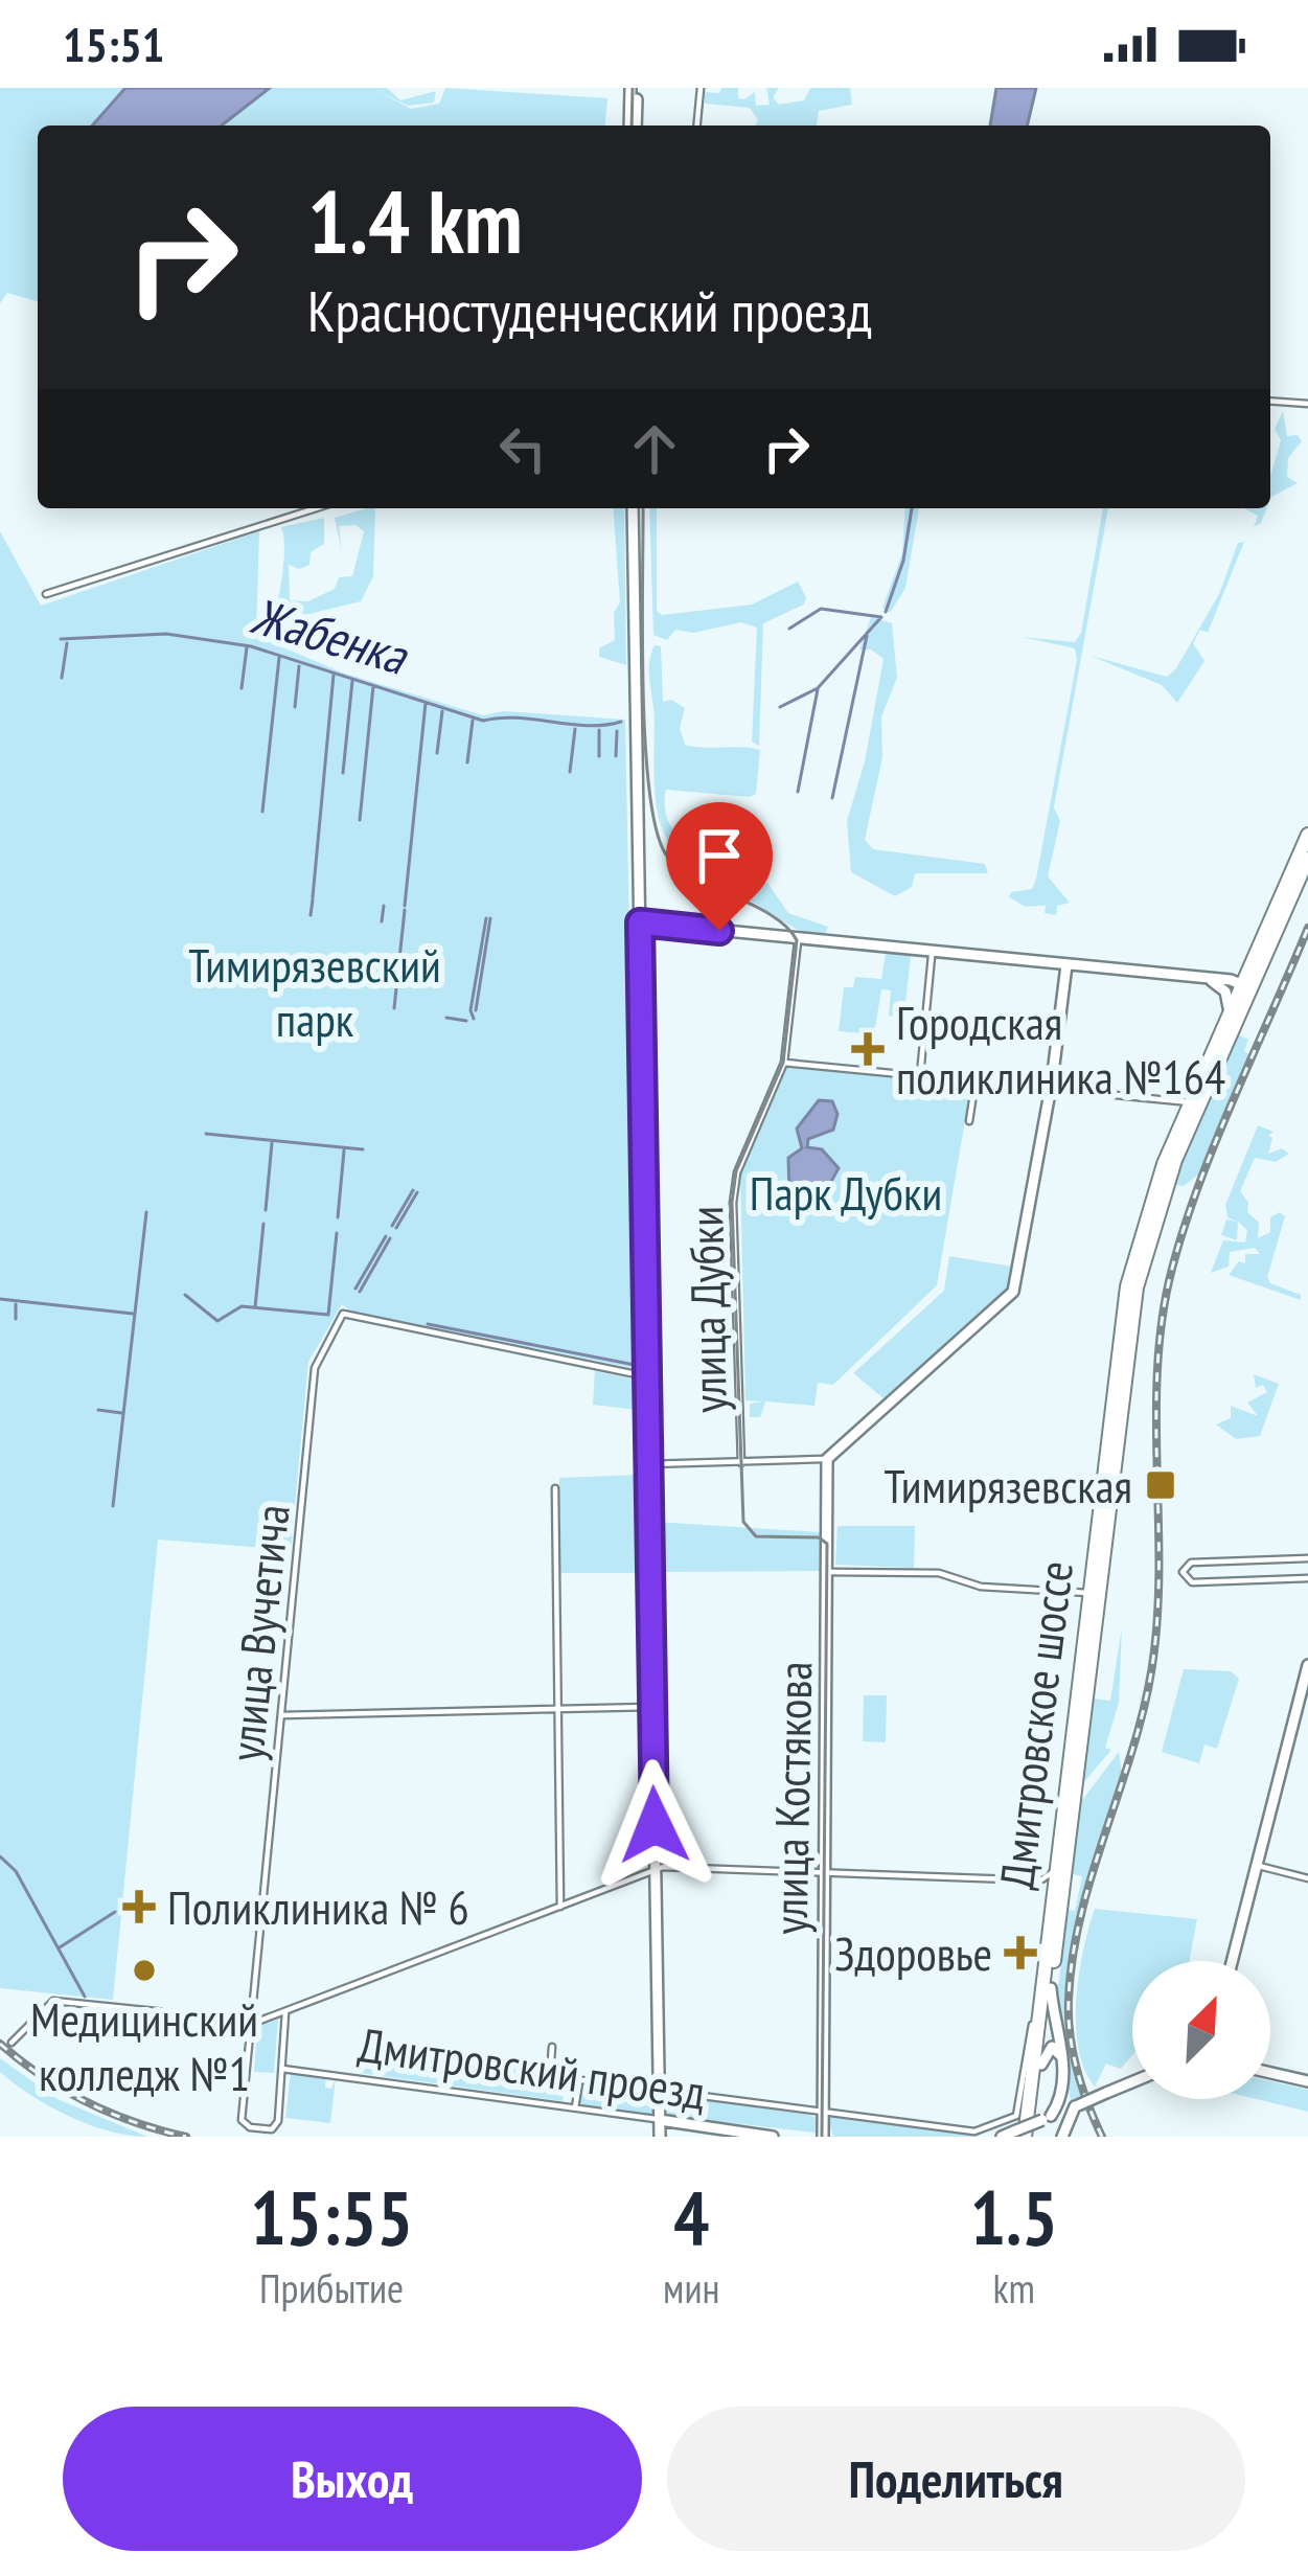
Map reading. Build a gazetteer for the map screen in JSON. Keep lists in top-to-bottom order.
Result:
{
  "streets": {
    "main road": ["Дмитровское шоссе", "улица Костякова", "Дмитровский проезд"],
    "street": ["улица Дубки", "улица Вучетича"]
  },
  "crossings": [
    ["улица Вучетича", "Дмитровский проезд"]
  ],
  "water": ["Жабенка"],
  "parks": ["Тимирязевский парк", "Парк Дубки"],
  "places": {
    "health": ["Городская поликлиника №164", "Поликлиника № 6", "Здоровье"],
    "transit": ["Тимирязевская"],
    "other": ["Медицинский колледж №1"]
  },
  "north": "top right",
  "page": {
    "status": "15:51",
    "turn": ["1.4 km", "Красностуденческий проезд"],
    "eta": [
      "15:55",
      "Прибытие",
      "4",
      "мин",
      "1.5",
      "km"
    ],
    "buttons": ["Выход", "Поделиться"]
  }
}
